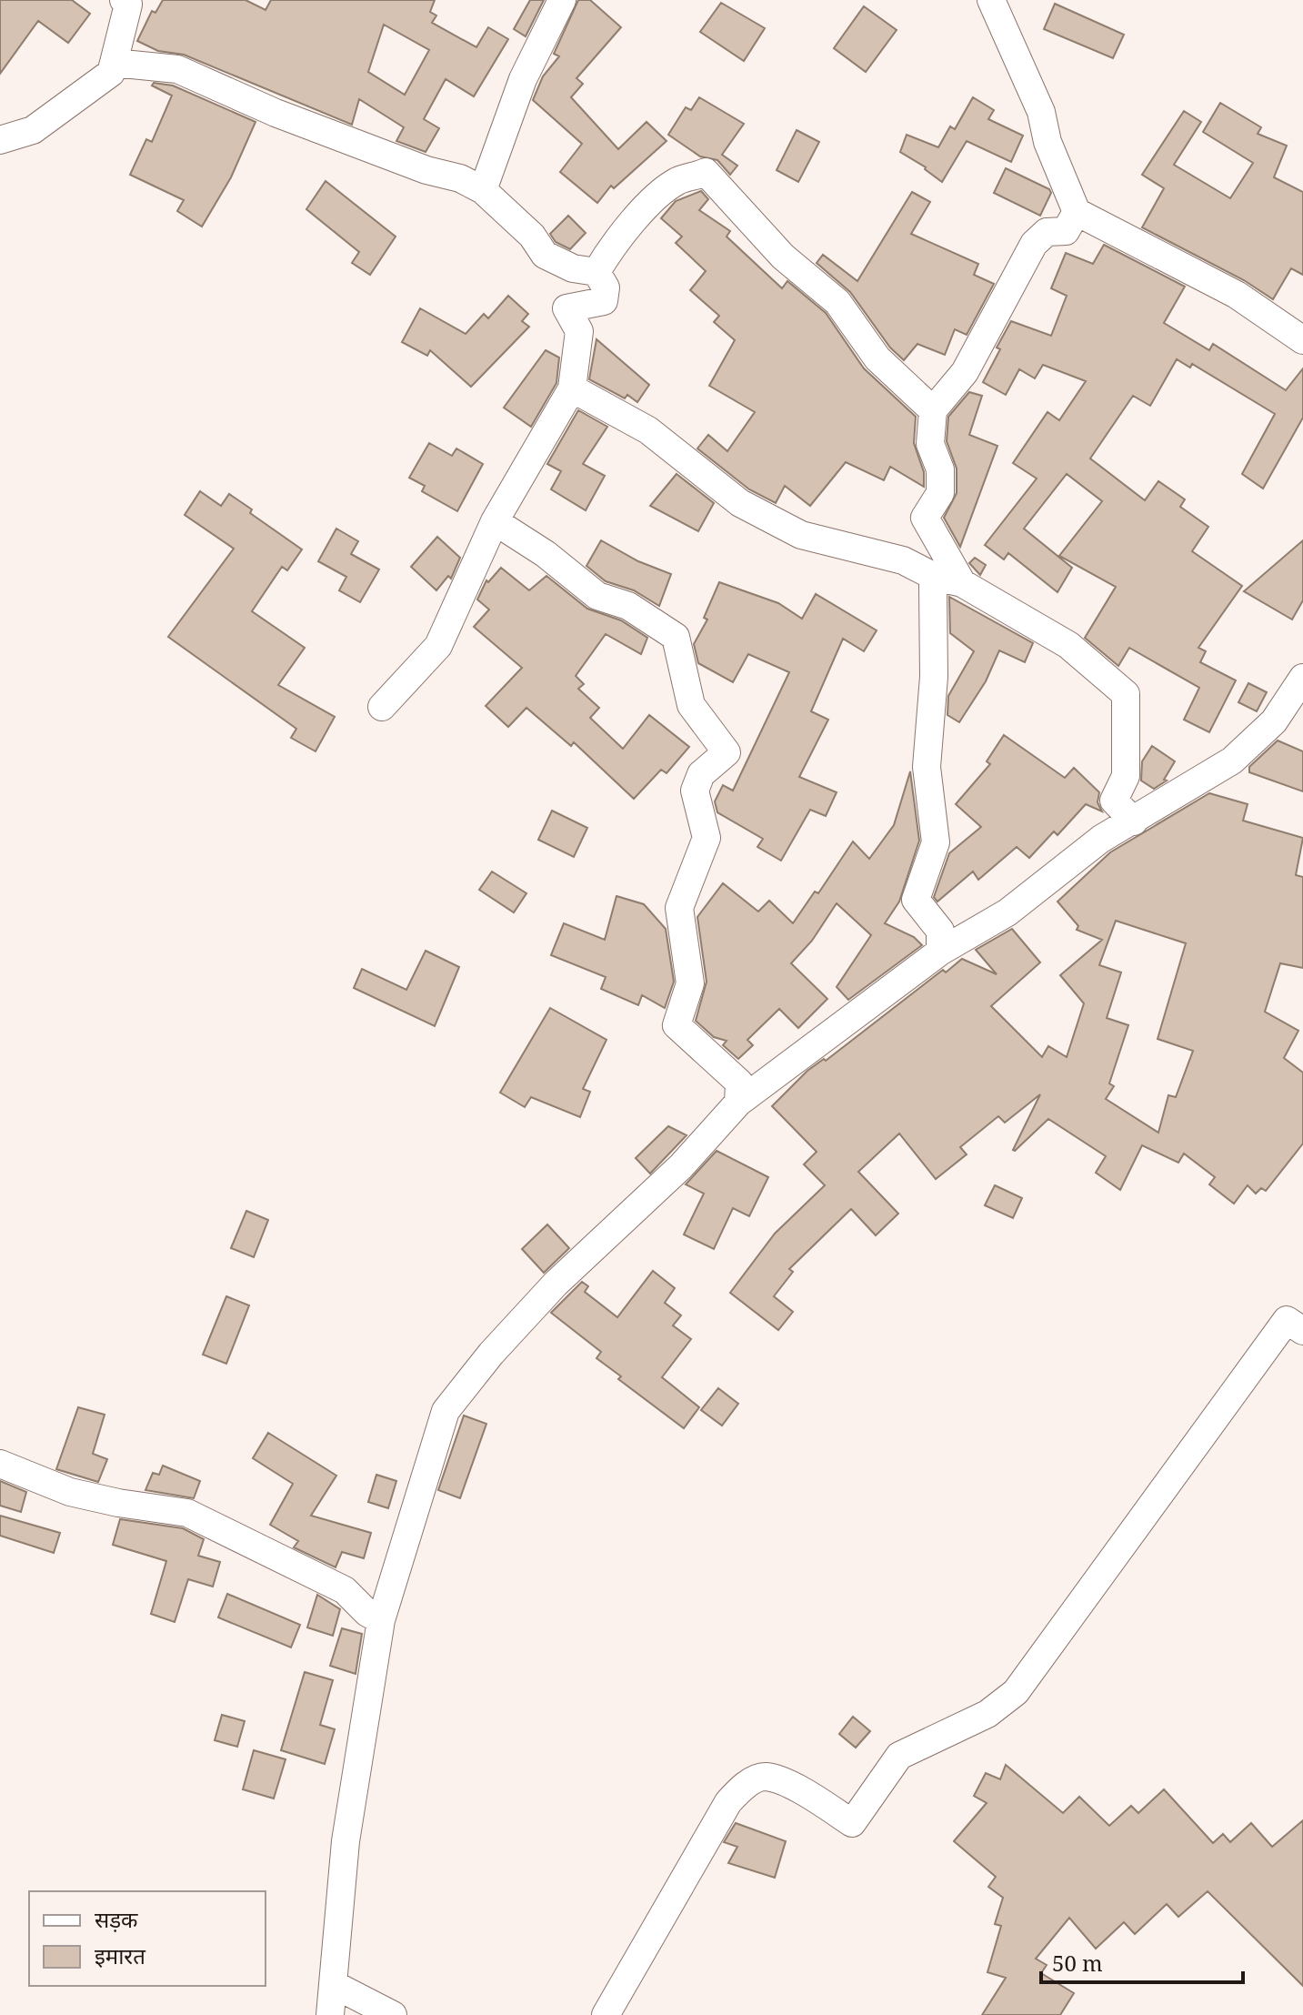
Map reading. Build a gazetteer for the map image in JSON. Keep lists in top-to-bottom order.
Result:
{
  "legend": ["सड़क", "इमारत"],
  "scale_bar": "50 m"
}
